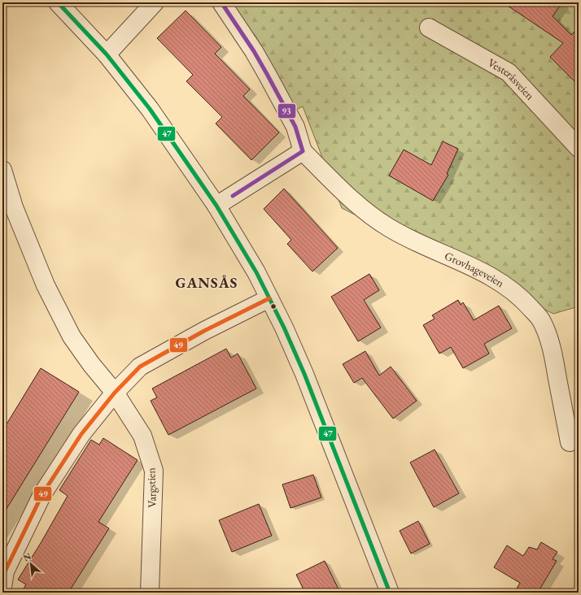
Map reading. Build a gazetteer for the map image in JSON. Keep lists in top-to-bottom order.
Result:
{
  "streets": {
    "street": ["Vesteråsveien", "Grovhageveien", "Vargstien"]
  },
  "districts": ["GANSÅS"],
  "lines": ["transit line 47", "transit line 93", "transit line 49"],
  "north": "top left"
}
